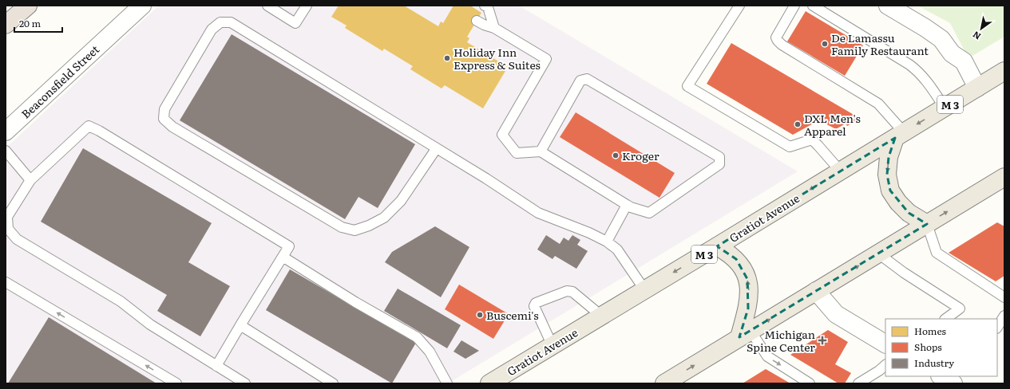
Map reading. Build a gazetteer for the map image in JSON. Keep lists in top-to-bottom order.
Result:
{
  "streets": {
    "main road": ["M 3", "Gratiot Avenue"],
    "street": ["Beaconsfield Street"]
  },
  "places": {
    "other": [
      "De Lamassu Family Restaurant",
      "Holiday Inn Express & Suites",
      "DXL Men's Apparel",
      "Kroger",
      "Buscemi's"
    ],
    "health": ["Michigan Spine Center"]
  },
  "legend": ["Homes", "Shops", "Industry"],
  "scale_bar": "20 m",
  "north": "bottom left"
}
